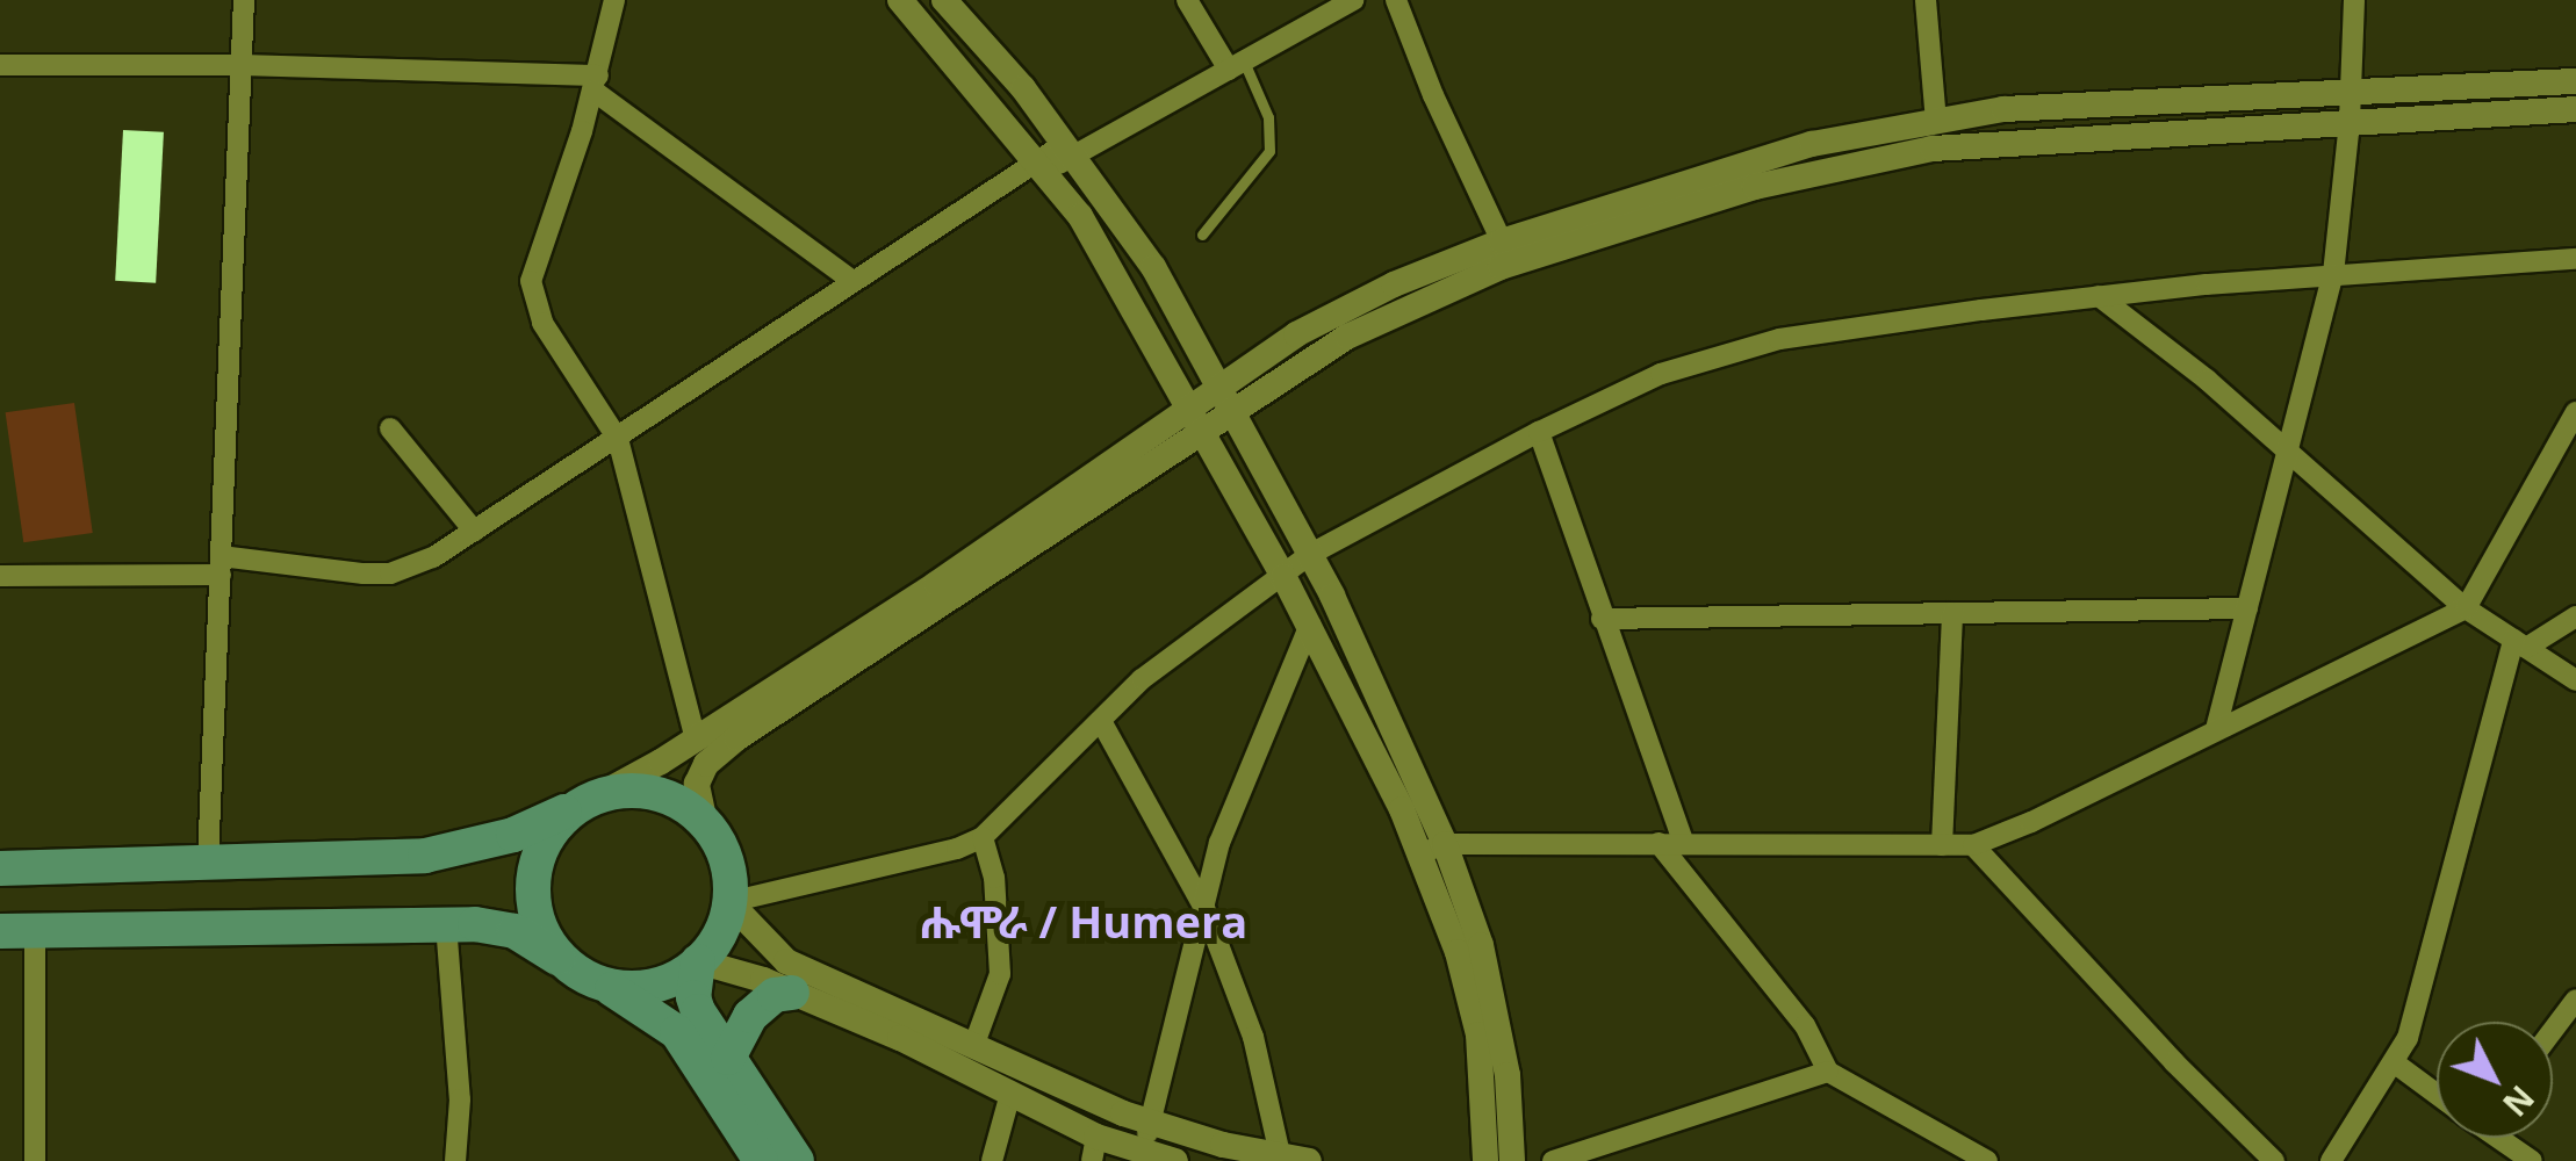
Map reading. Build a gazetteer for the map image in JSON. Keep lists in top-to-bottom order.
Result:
{
  "districts": ["ሑሞራ / Humera"],
  "north": "bottom right"
}
